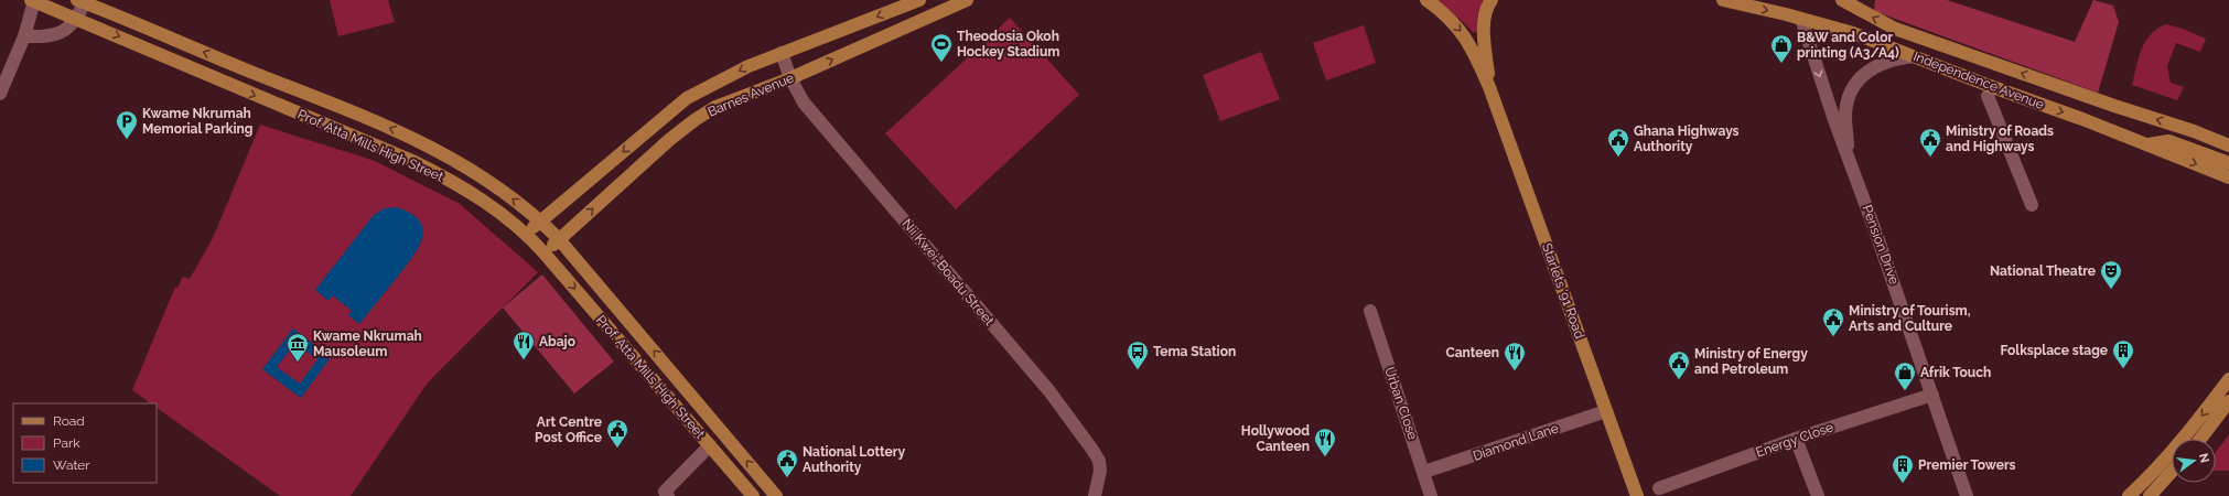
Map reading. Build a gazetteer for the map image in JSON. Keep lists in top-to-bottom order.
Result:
{
  "streets": {
    "main road": [
      "Independence Avenue",
      "Barnes Avenue",
      "Prof. Atta Mills High Street",
      "Starlets '91 Road"
    ],
    "street": [
      "Pension Drive",
      "Nii Kwei-Boadu Street",
      "Urban Close",
      "Energy Close",
      "Diamond Lane"
    ]
  },
  "crossings": [
    ["Independence Avenue", "Pension Drive"],
    ["Barnes Avenue", "Prof. Atta Mills High Street"],
    ["Barnes Avenue", "Nii Kwei-Boadu Street"],
    ["Pension Drive", "Energy Close"],
    ["Starlets '91 Road", "Diamond Lane"],
    ["Urban Close", "Diamond Lane"]
  ],
  "places": {
    "sports": ["Theodosia Okoh Hockey Stadium"],
    "shop": ["B&W and Color printing (A3/A4)", "Afrik Touch"],
    "parking": ["Kwame Nkrumah Memorial Parking"],
    "public building": [
      "Ghana Highways Authority",
      "Ministry of Roads and Highways",
      "Ministry of Tourism, Arts and Culture",
      "Ministry of Energy and Petroleum",
      "Art Centre Post Office",
      "National Lottery Authority"
    ],
    "theatre": ["National Theatre"],
    "restaurant": ["Abajo", "Canteen", "Hollywood Canteen"],
    "museum": ["Kwame Nkrumah Mausoleum"],
    "building": ["Folksplace stage", "Premier Towers"],
    "bus stop": ["Tema Station"]
  },
  "legend": ["Road", "Park", "Water"],
  "north": "right"
}
